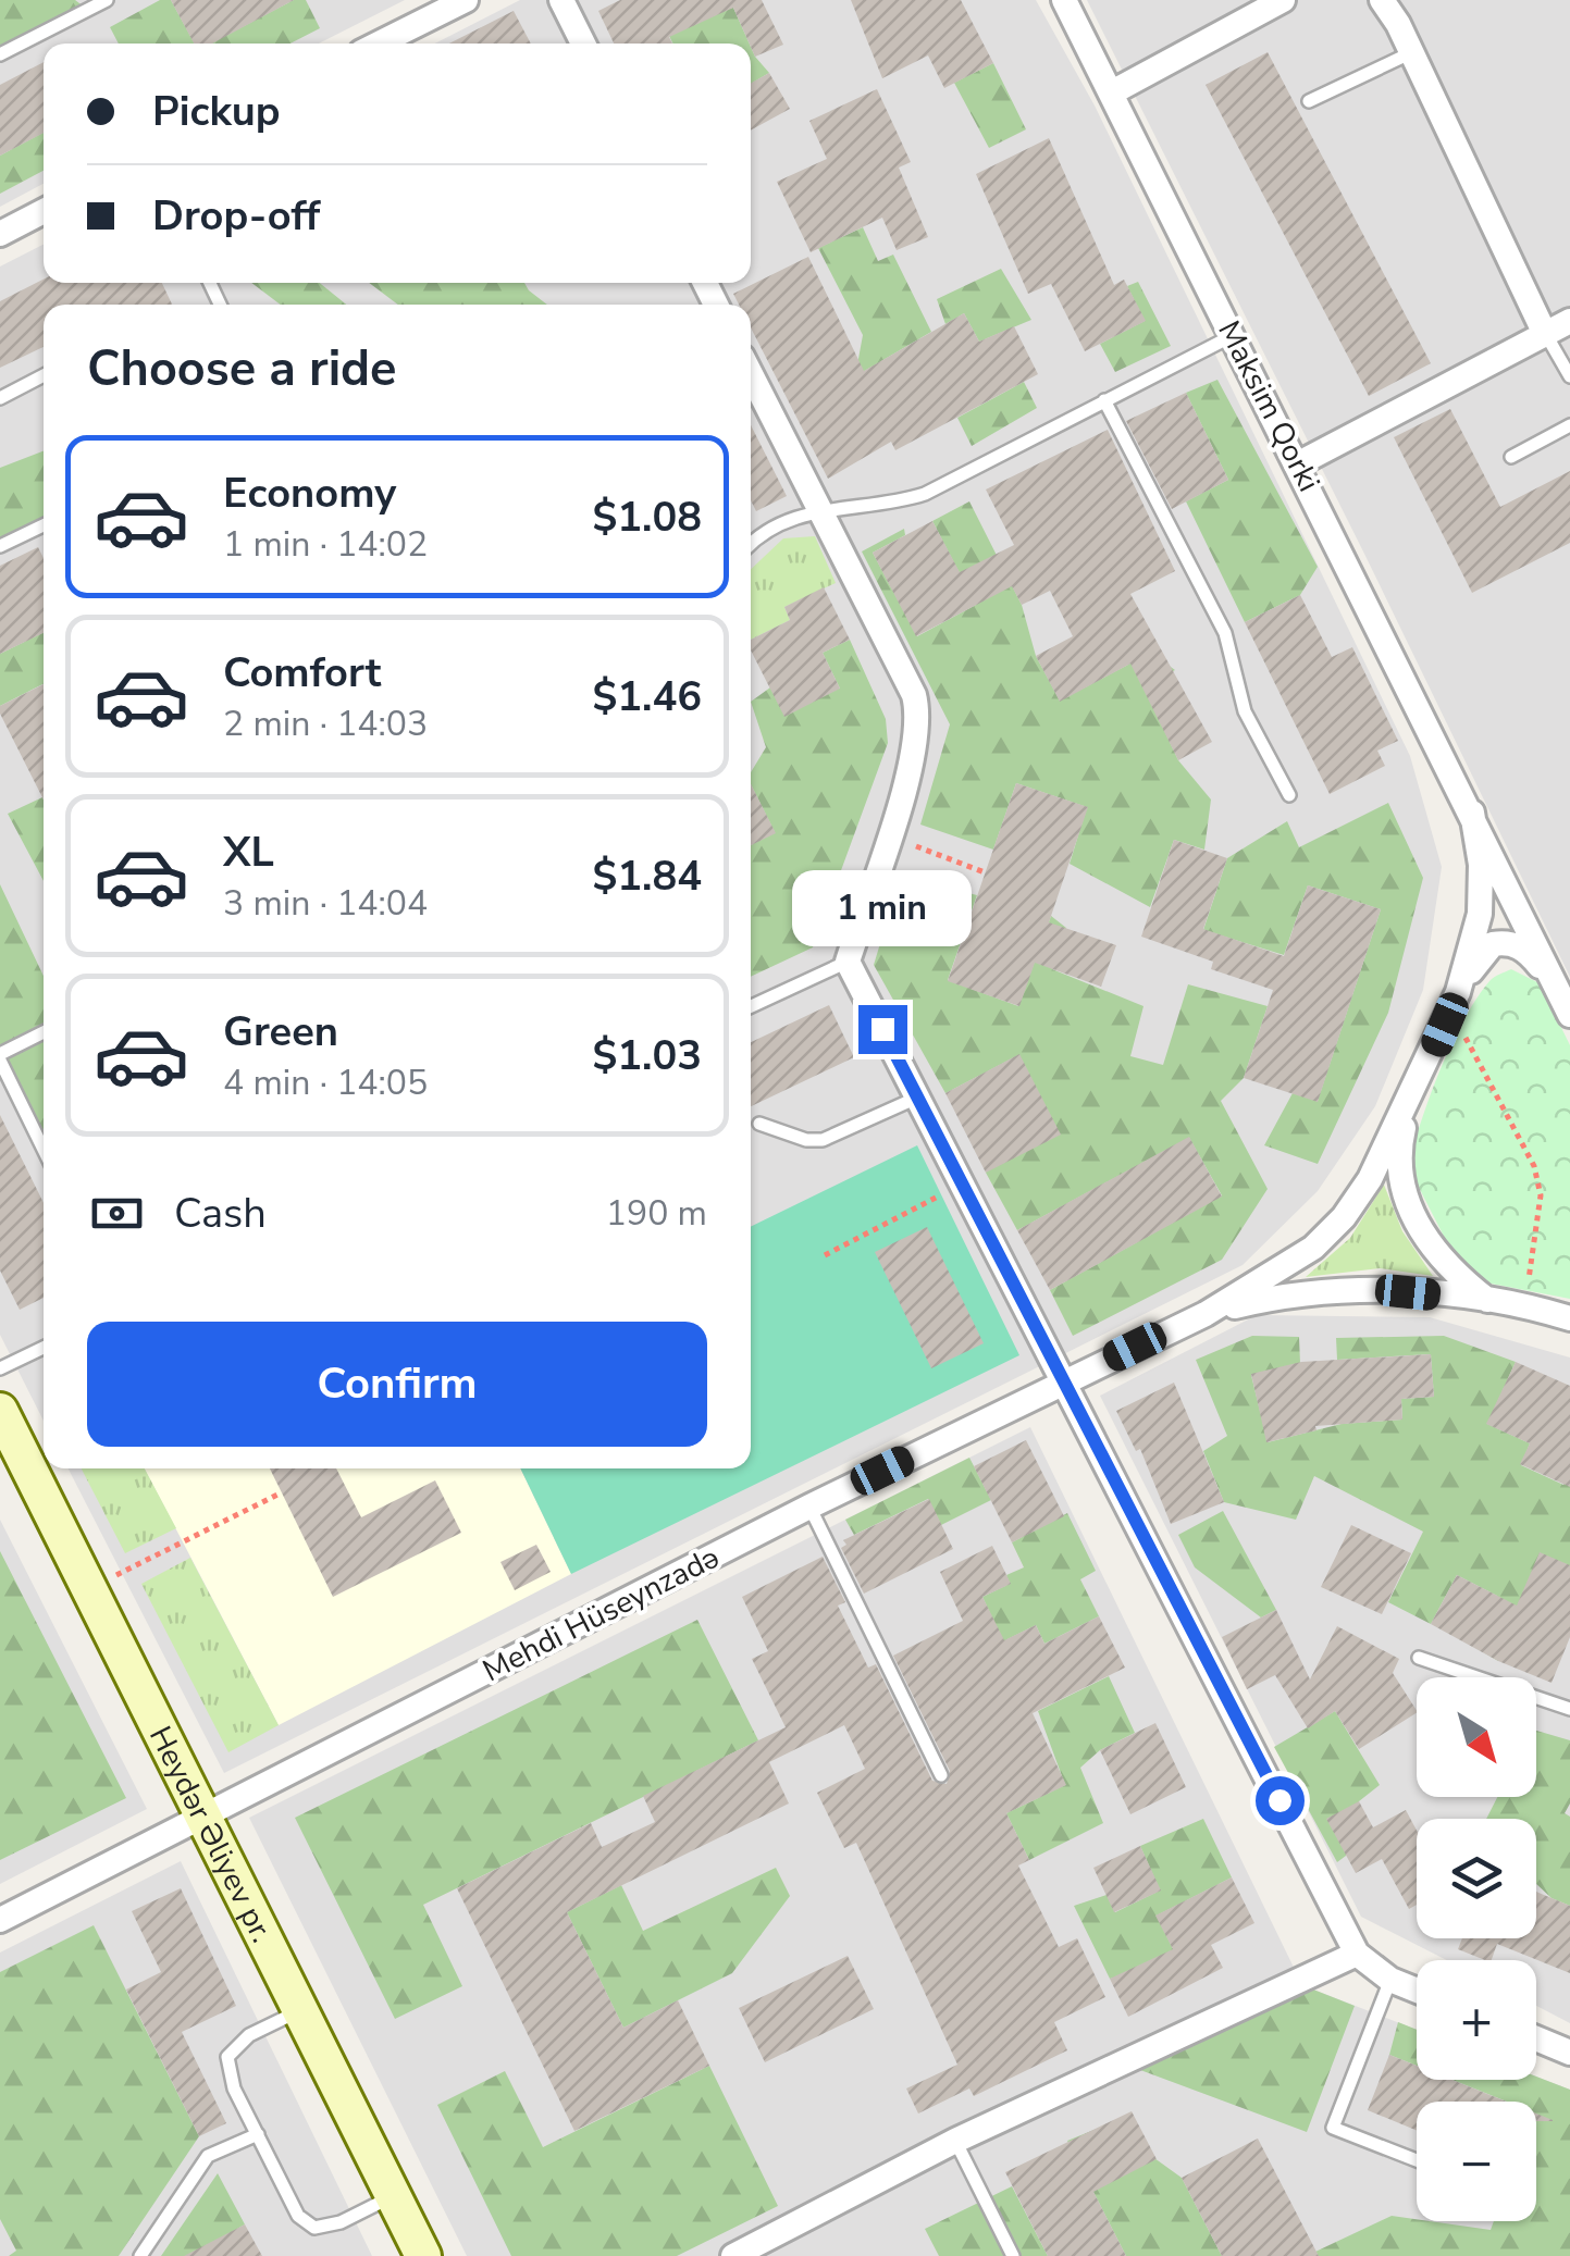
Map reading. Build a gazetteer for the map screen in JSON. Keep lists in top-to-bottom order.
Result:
{
  "streets": {
    "main road": ["Heydər Əliyev pr."],
    "street": ["Maksim Qorki", "Mehdi Hüseynzadə"]
  },
  "crossings": [
    ["Mehdi Hüseynzadə", "Heydər Əliyev pr."]
  ],
  "north": "bottom right",
  "page": {
    "banner": ["Pickup", "Drop-off"],
    "heading": "Choose a ride",
    "list": [
      {
        "name": "Economy",
        "note": "1 min · 14:02",
        "value": "$1.08"
      },
      {
        "name": "Comfort",
        "note": "2 min · 14:03",
        "value": "$1.46"
      },
      {
        "name": "XL",
        "note": "3 min · 14:04",
        "value": "$1.84"
      },
      {
        "name": "Green",
        "note": "4 min · 14:05",
        "value": "$1.03"
      }
    ],
    "bubble": "1 min",
    "pay": ["Cash", "190 m"],
    "buttons": "Confirm",
    "map_buttons": ["+", "−"]
  }
}
